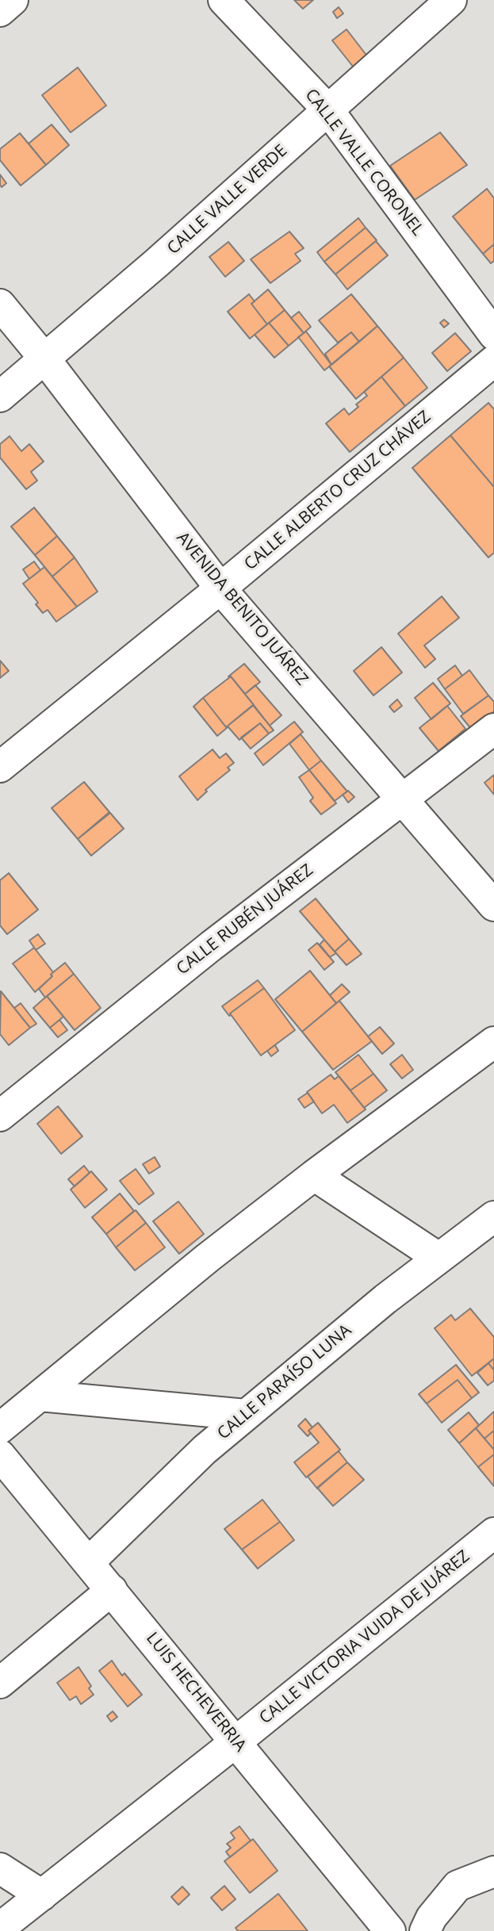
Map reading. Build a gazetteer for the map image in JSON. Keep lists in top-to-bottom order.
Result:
{
  "streets": {
    "street": [
      "CALLE VALLE CORONEL",
      "CALLE VALLE VERDE",
      "CALLE ALBERTO CRUZ CHÁVEZ",
      "AVENIDA BENITO JUÁREZ",
      "CALLE RUBÉN JUÁREZ",
      "CALLE PARAÍSO LUNA",
      "CALLE VICTORIA VUIDA DE JUÁREZ",
      "LUIS HECHEVERRIA"
    ]
  },
  "crossings": [
    ["CALLE VALLE CORONEL", "CALLE VALLE VERDE"],
    ["CALLE VALLE VERDE", "AVENIDA BENITO JUÁREZ"],
    ["CALLE ALBERTO CRUZ CHÁVEZ", "AVENIDA BENITO JUÁREZ"],
    ["AVENIDA BENITO JUÁREZ", "CALLE RUBÉN JUÁREZ"],
    ["CALLE PARAÍSO LUNA", "LUIS HECHEVERRIA"],
    ["CALLE VICTORIA VUIDA DE JUÁREZ", "LUIS HECHEVERRIA"]
  ]
}
